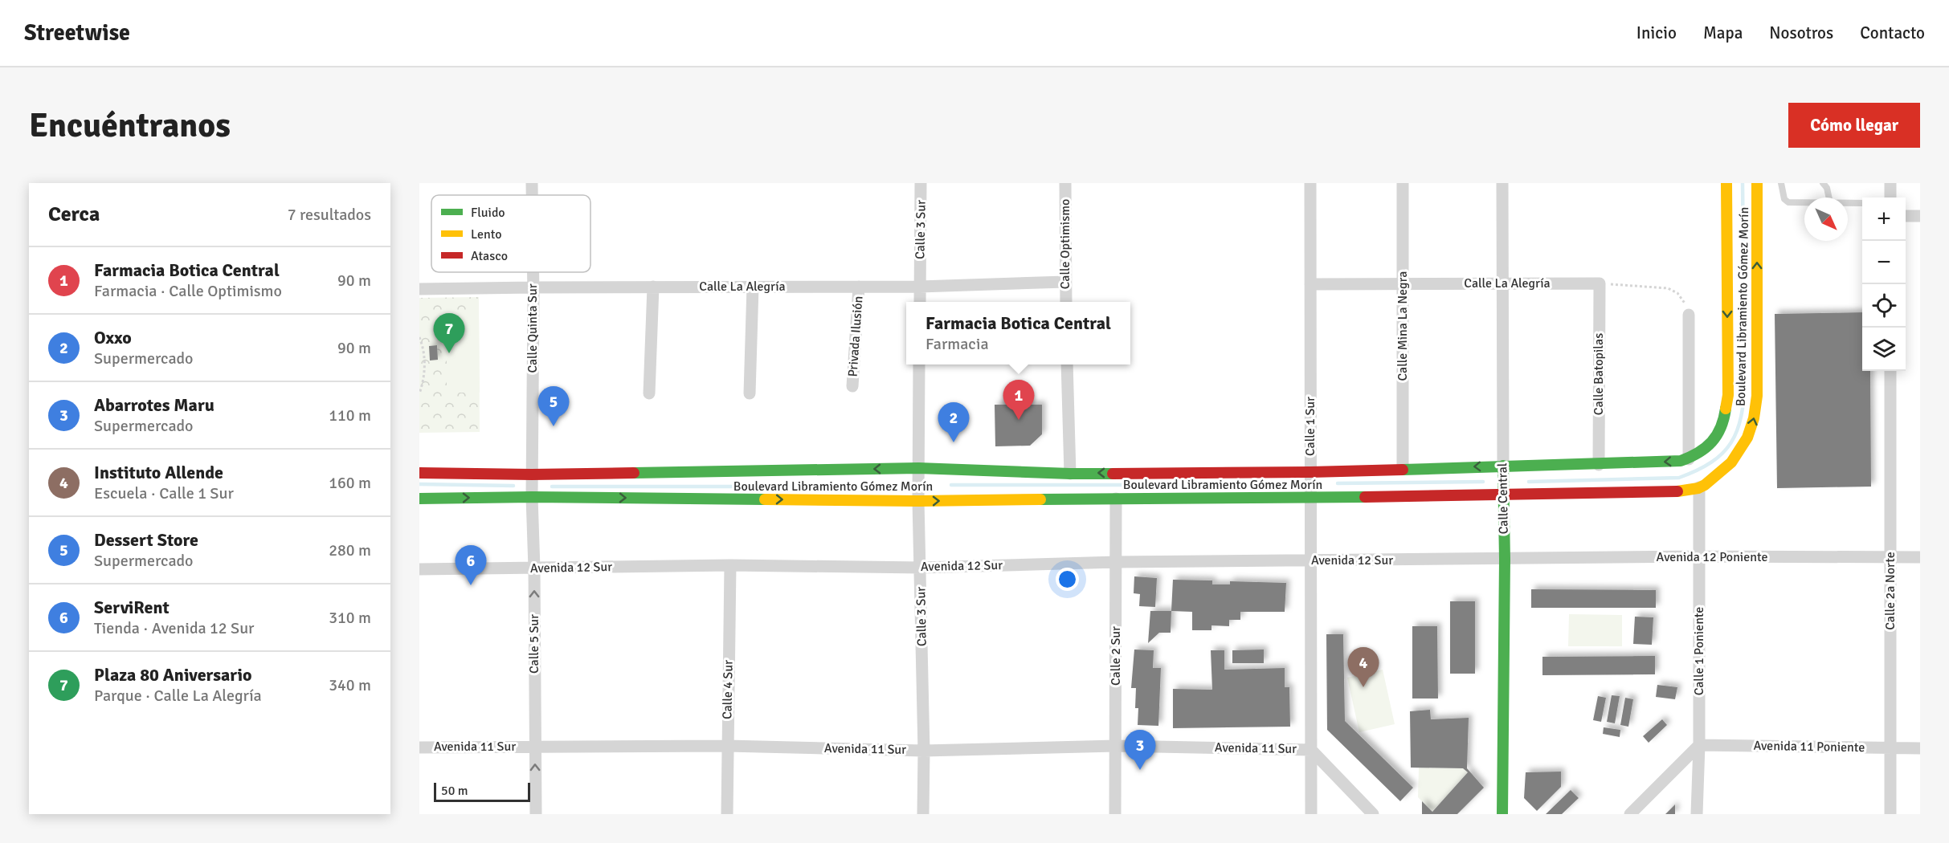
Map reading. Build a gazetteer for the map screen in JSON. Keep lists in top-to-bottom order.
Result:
{
  "streets": {
    "main road": ["Boulevard Libramiento Gómez Morín", "Calle Central"],
    "street": [
      "Calle 3 Sur",
      "Calle Optimismo",
      "Calle La Alegría",
      "Calle Mina La Negra",
      "Calle Quinta Sur",
      "Privada Ilusión",
      "Calle Batopilas",
      "Calle 1 Sur",
      "Avenida 12 Poniente",
      "Avenida 12 Sur",
      "Calle 2a Norte",
      "Calle 5 Sur",
      "Calle 1 Poniente",
      "Calle 2 Sur",
      "Calle 4 Sur",
      "Avenida 11 Sur",
      "Avenida 11 Poniente"
    ]
  },
  "crossings": [
    ["Calle 3 Sur", "Calle La Alegría"],
    ["Calle 3 Sur", "Boulevard Libramiento Gómez Morín"],
    ["Calle 3 Sur", "Avenida 12 Sur"],
    ["Calle 3 Sur", "Avenida 11 Sur"],
    ["Calle Optimismo", "Calle La Alegría"],
    ["Calle La Alegría", "Calle Mina La Negra"],
    ["Calle La Alegría", "Calle Quinta Sur"],
    ["Calle La Alegría", "Privada Ilusión"],
    ["Calle La Alegría", "Calle Batopilas"],
    ["Calle La Alegría", "Calle 1 Sur"],
    ["Calle La Alegría", "Calle Central"],
    ["Boulevard Libramiento Gómez Morín", "Calle Mina La Negra"],
    ["Boulevard Libramiento Gómez Morín", "Calle Quinta Sur"],
    ["Boulevard Libramiento Gómez Morín", "Calle Batopilas"],
    ["Boulevard Libramiento Gómez Morín", "Calle 1 Sur"],
    ["Boulevard Libramiento Gómez Morín", "Calle Central"],
    ["Boulevard Libramiento Gómez Morín", "Calle 5 Sur"],
    ["Boulevard Libramiento Gómez Morín", "Calle 1 Poniente"],
    ["Boulevard Libramiento Gómez Morín", "Calle 2 Sur"],
    ["Calle Quinta Sur", "Calle 5 Sur"],
    ["Calle 1 Sur", "Avenida 12 Sur"],
    ["Calle 1 Sur", "Avenida 11 Sur"],
    ["Calle Central", "Avenida 12 Poniente"],
    ["Calle Central", "Avenida 12 Sur"],
    ["Avenida 12 Poniente", "Avenida 12 Sur"],
    ["Avenida 12 Poniente", "Calle 2a Norte"],
    ["Avenida 12 Poniente", "Calle 1 Poniente"],
    ["Avenida 12 Sur", "Calle 5 Sur"],
    ["Avenida 12 Sur", "Calle 2 Sur"],
    ["Avenida 12 Sur", "Calle 4 Sur"],
    ["Calle 2a Norte", "Avenida 11 Poniente"],
    ["Calle 5 Sur", "Avenida 11 Sur"],
    ["Calle 1 Poniente", "Avenida 11 Poniente"],
    ["Calle 2 Sur", "Avenida 11 Sur"],
    ["Calle 4 Sur", "Avenida 11 Sur"]
  ],
  "one_way": ["Calle 5 Sur"],
  "legend": ["Fluido", "Lento", "Atasco"],
  "scale_bar": "50 m",
  "north": "bottom right",
  "page": {
    "header": "Streetwise",
    "nav": [
      "Inicio",
      "Mapa",
      "Nosotros",
      "Contacto"
    ],
    "buttons": "Cómo llegar",
    "title": "Encuéntranos",
    "heading": ["Cerca", "7 resultados"],
    "map_buttons": ["+", "−"],
    "list": [
      {
        "mark": "1",
        "name": "Farmacia Botica Central",
        "note": "Farmacia · Calle Optimismo",
        "value": "90 m"
      },
      {
        "mark": "2",
        "name": "Oxxo",
        "note": "Supermercado",
        "value": "90 m"
      },
      {
        "mark": "3",
        "name": "Abarrotes Maru",
        "note": "Supermercado",
        "value": "110 m"
      },
      {
        "mark": "4",
        "name": "Instituto Allende",
        "note": "Escuela · Calle 1 Sur",
        "value": "160 m"
      },
      {
        "mark": "5",
        "name": "Dessert Store",
        "note": "Supermercado",
        "value": "280 m"
      },
      {
        "mark": "6",
        "name": "ServiRent",
        "note": "Tienda · Avenida 12 Sur",
        "value": "310 m"
      },
      {
        "mark": "7",
        "name": "Plaza 80 Aniversario",
        "note": "Parque · Calle La Alegría",
        "value": "340 m"
      }
    ],
    "popup": ["Farmacia Botica Central", "Farmacia"],
    "pins": [
      "7",
      "1",
      "5",
      "2",
      "6",
      "4",
      "3"
    ],
    "scale": "50 m"
  }
}
